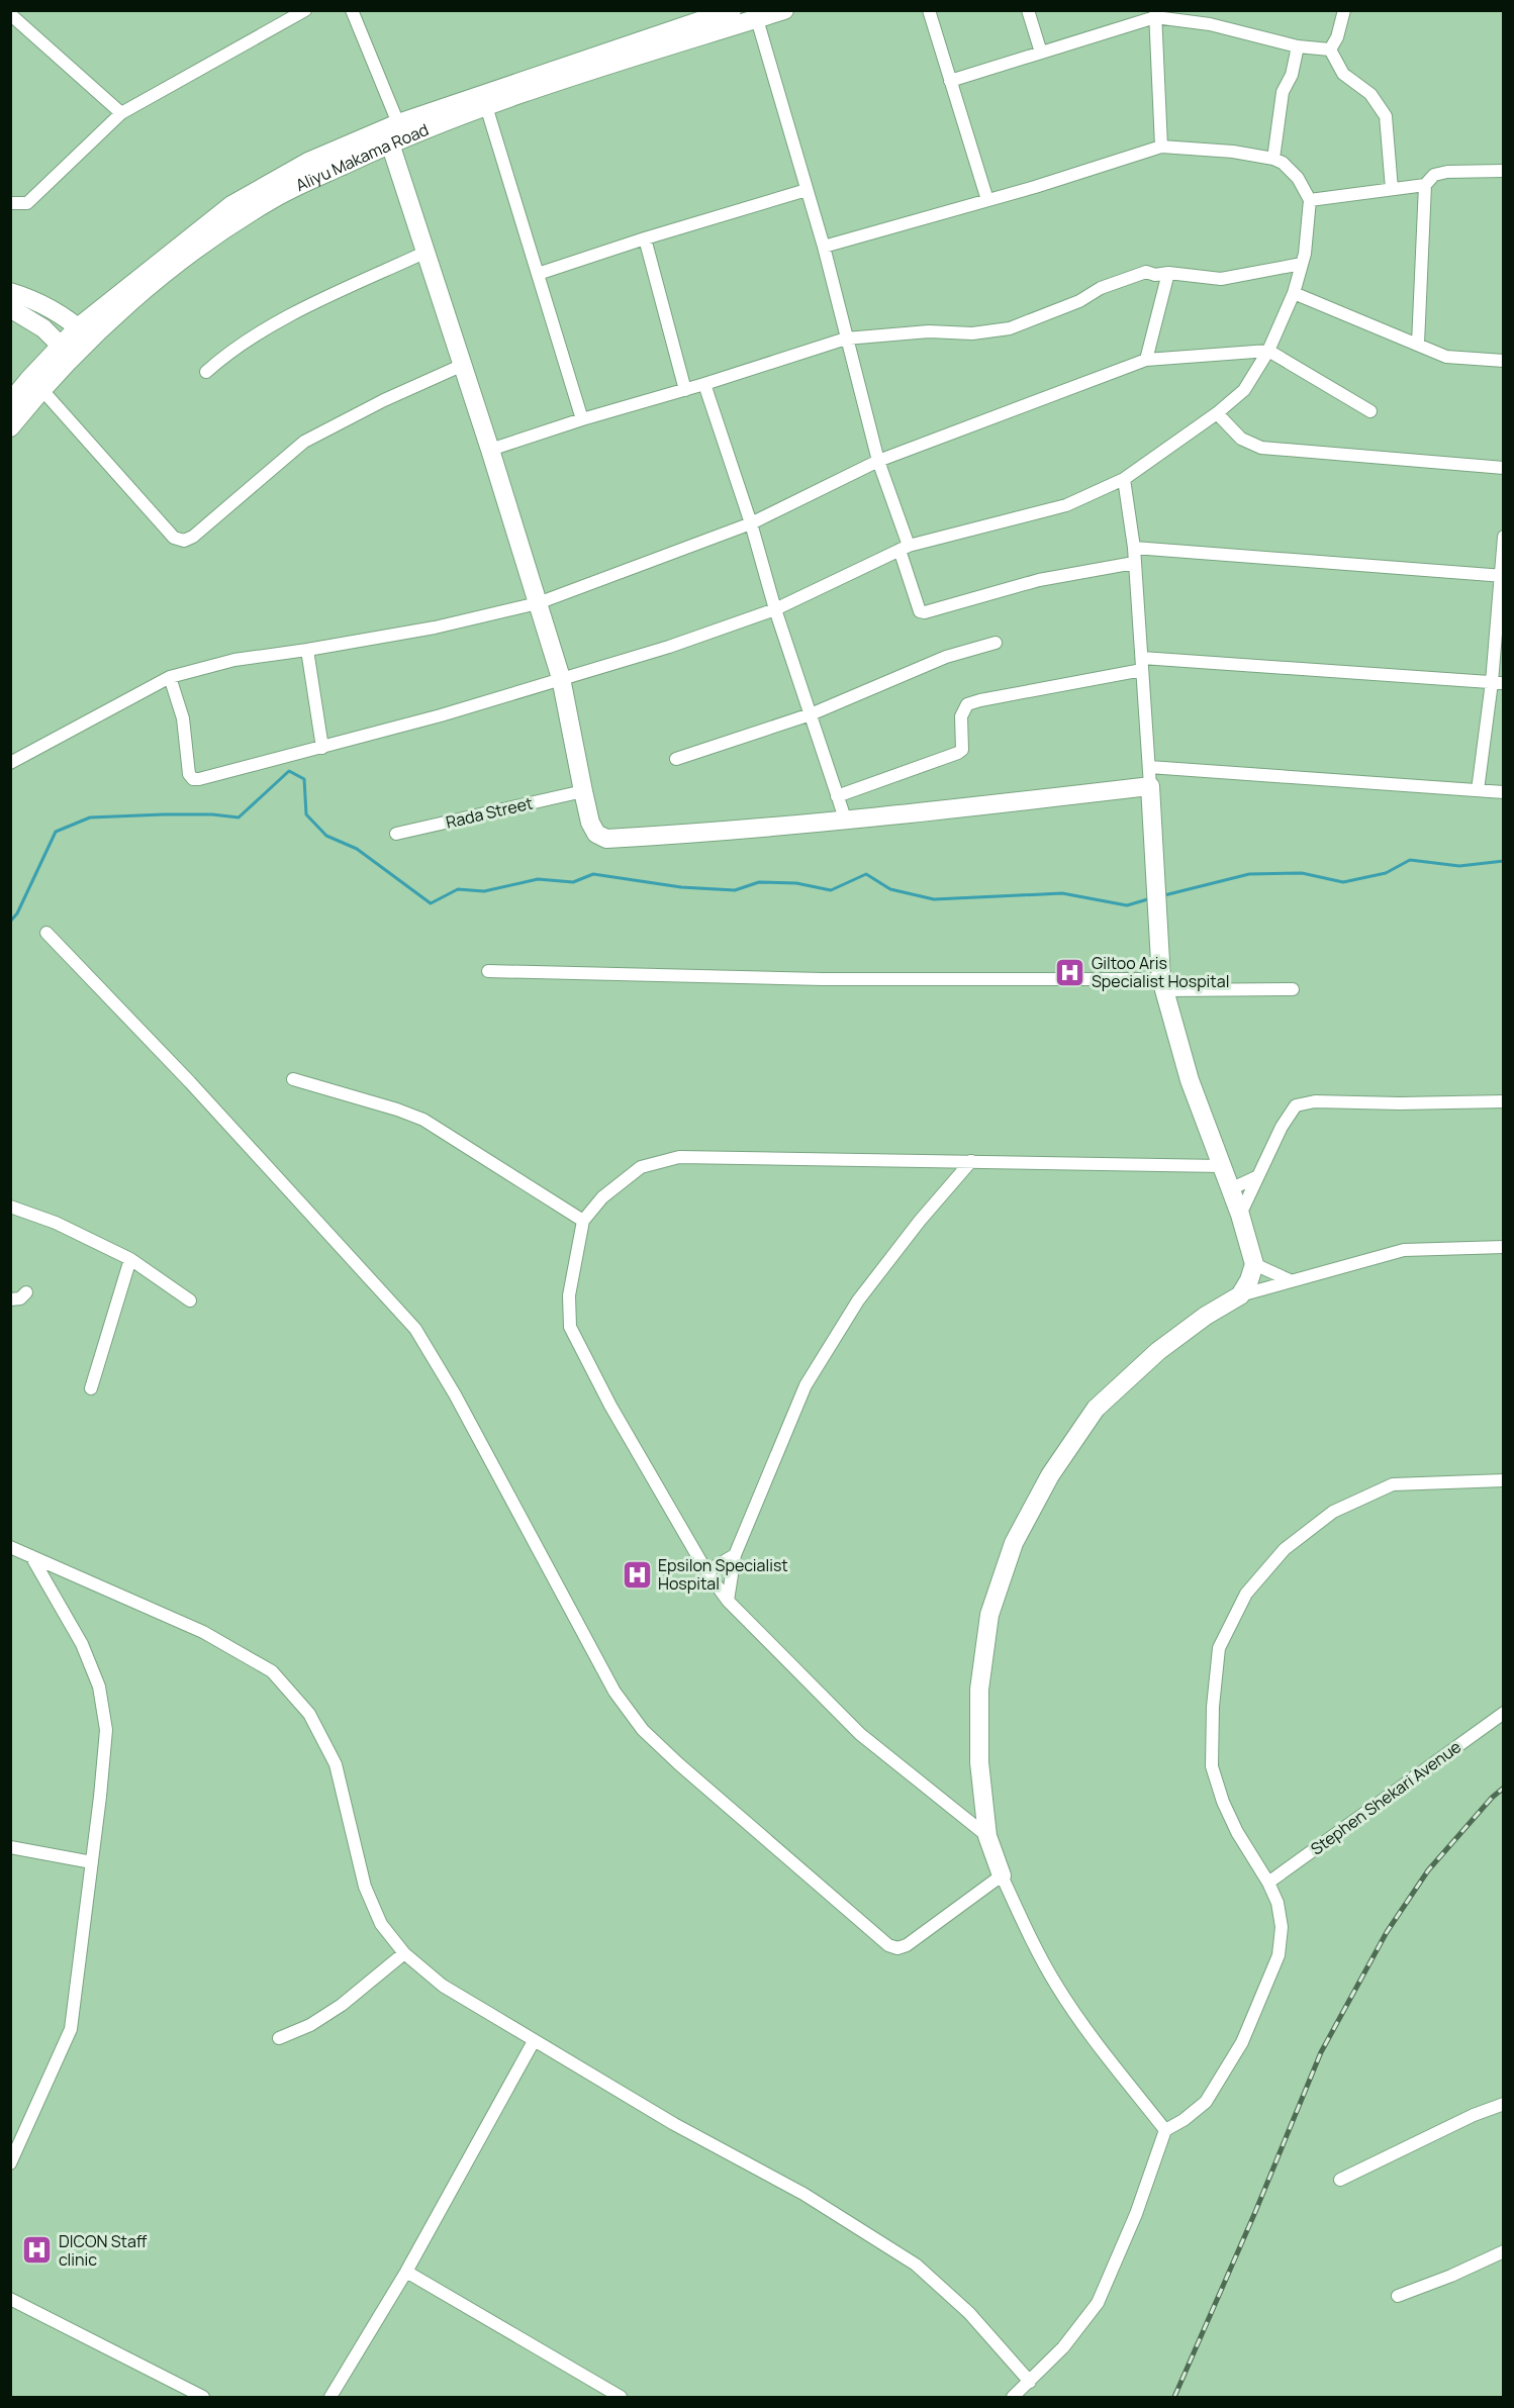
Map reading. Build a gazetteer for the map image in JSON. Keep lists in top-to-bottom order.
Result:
{
  "streets": {
    "street": ["Aliyu Makama Road", "Rada Street", "Stephen Shekari Avenue"]
  },
  "places": {
    "hospital": ["Giltoo Aris Specialist Hospital", "Epsilon Specialist Hospital", "DICON Staff clinic"]
  }
}
